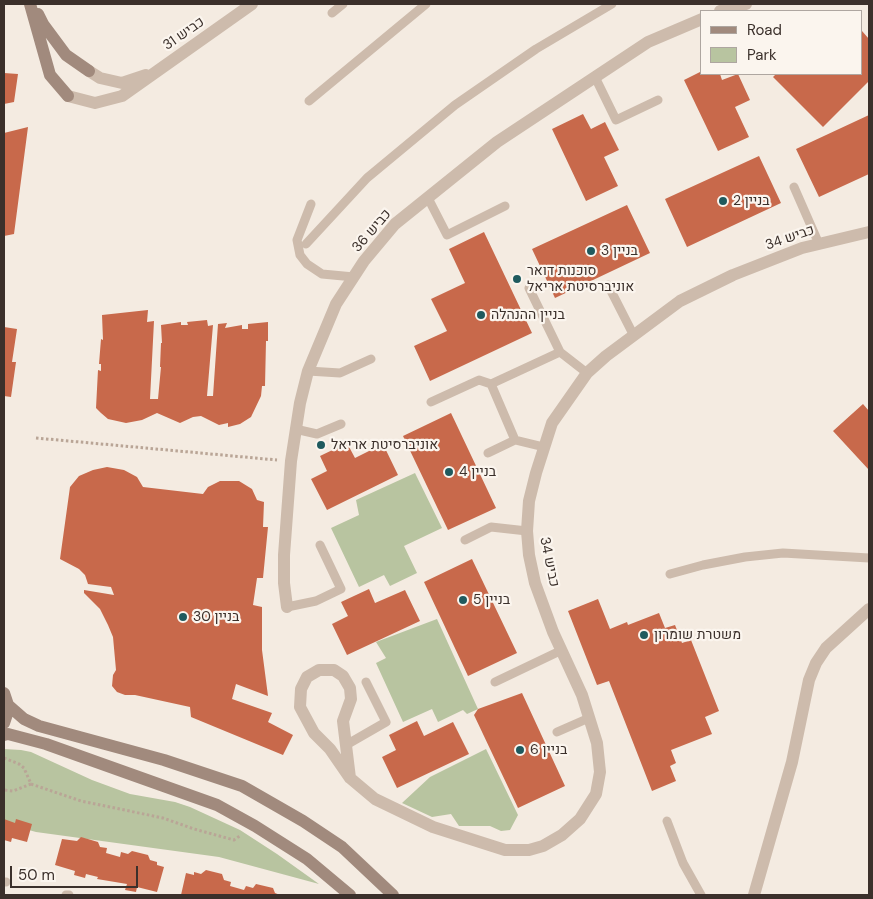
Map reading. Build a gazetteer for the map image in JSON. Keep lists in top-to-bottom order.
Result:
{
  "streets": {
    "street": ["כביש 31", "כביש 36", "כביש 34"]
  },
  "places": [
    "בניין 2",
    "בניין 3",
    "סוכנות דואר אוניברסיטת אריאל",
    "בניין ההנהלה",
    "אוניברסיטת אריאל",
    "בניין 4",
    "בניין 5",
    "בניין 30",
    "משטרת שומרון",
    "בניין 6"
  ],
  "legend": ["Road", "Park"],
  "scale_bar": "50 m"
}
